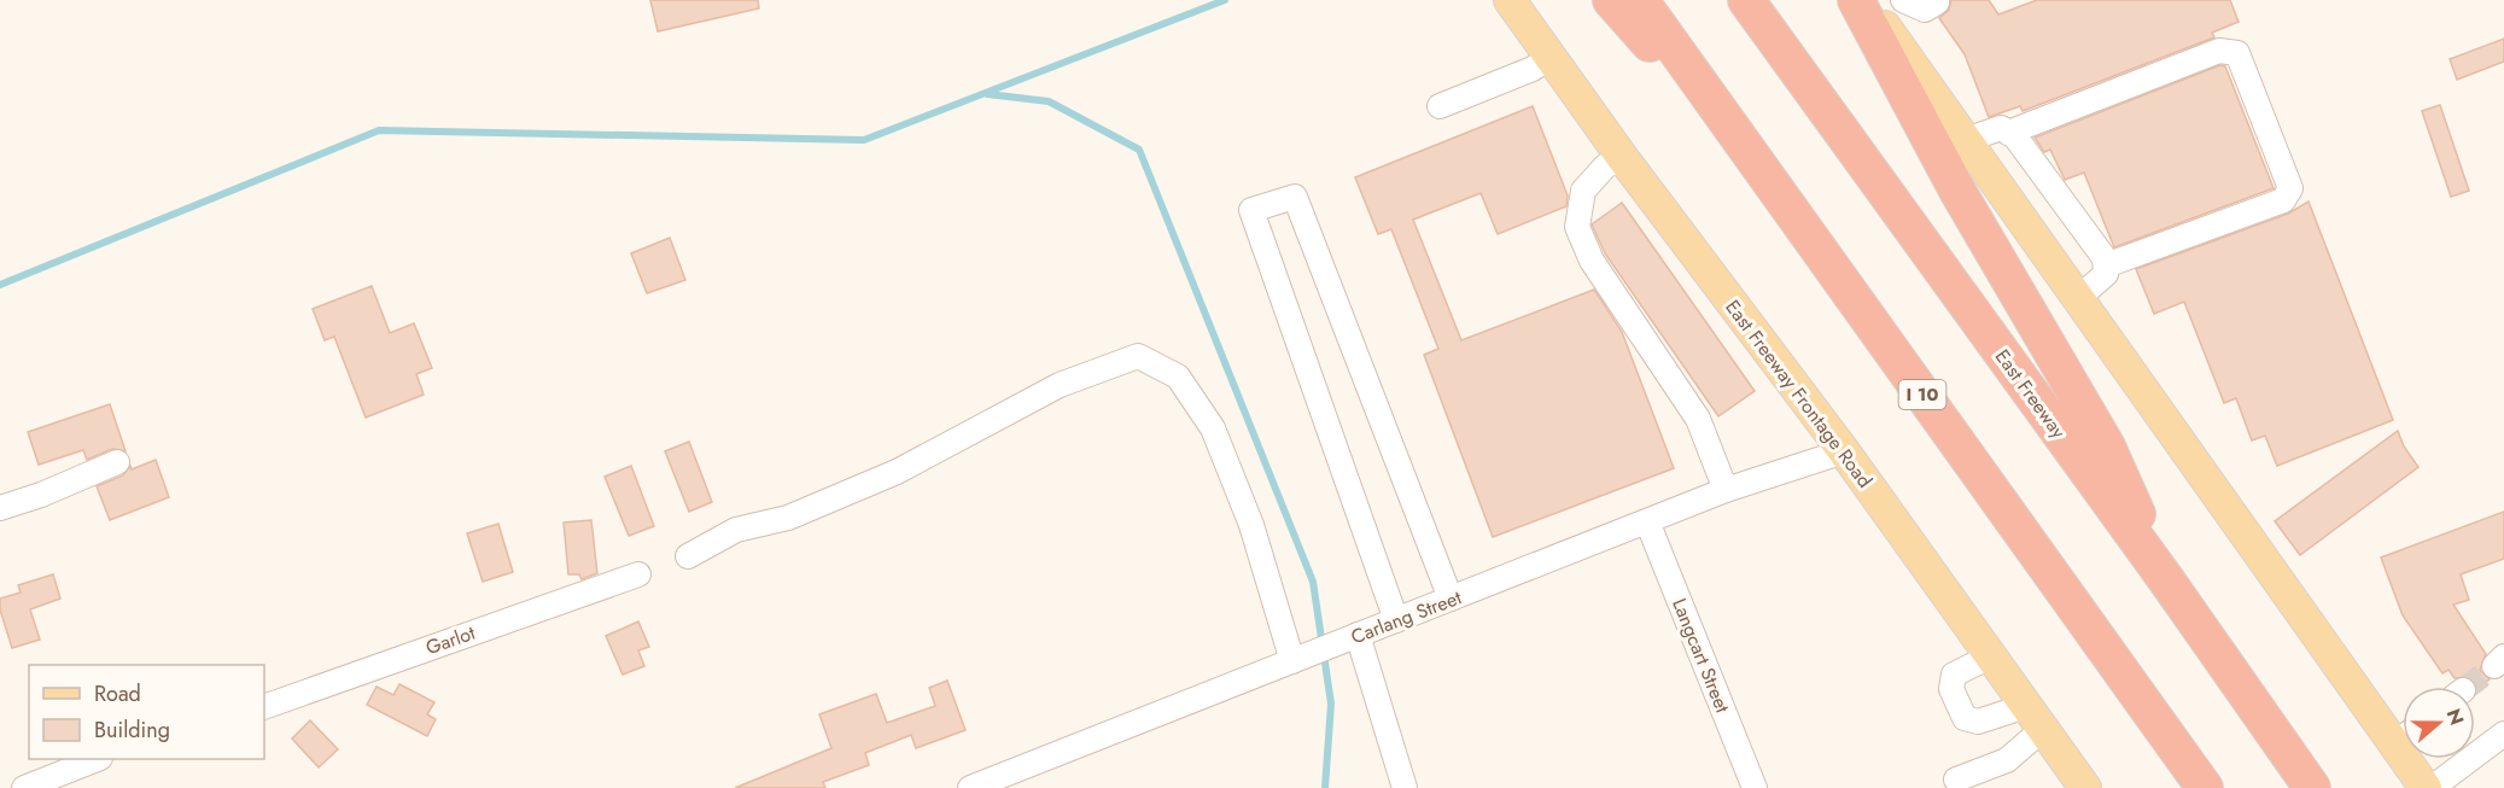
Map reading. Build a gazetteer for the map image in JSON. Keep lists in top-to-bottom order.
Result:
{
  "streets": {
    "highway": ["East Freeway", "I 10"],
    "main road": ["East Freeway Frontage Road"],
    "street": ["Carlang Street", "Garlot", "Langcart Street"]
  },
  "crossings": [
    ["East Freeway Frontage Road", "Carlang Street"],
    ["Carlang Street", "Langcart Street"]
  ],
  "legend": ["Road", "Building"],
  "north": "right"
}
